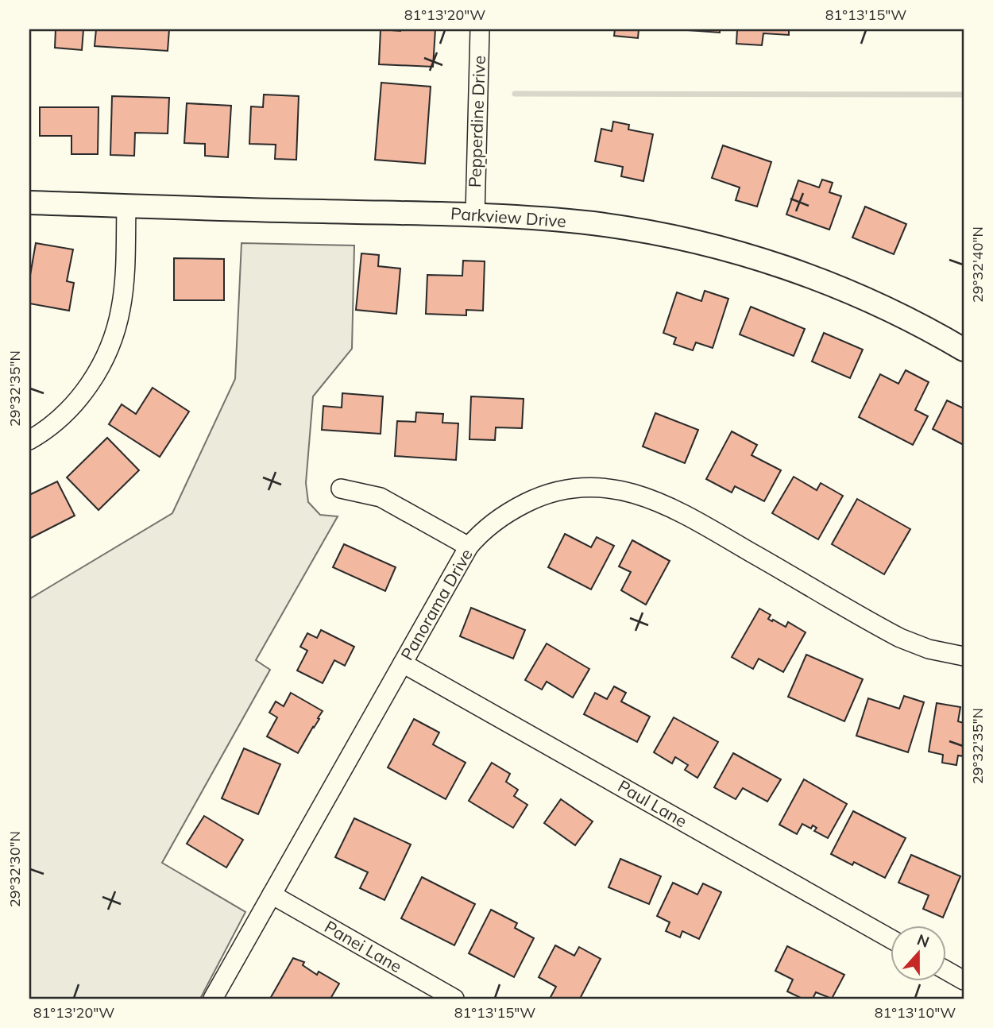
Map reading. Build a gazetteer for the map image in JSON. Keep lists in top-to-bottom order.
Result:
{
  "streets": {
    "street": [
      "Pepperdine Drive",
      "Parkview Drive",
      "Panorama Drive",
      "Paul Lane",
      "Panei Lane"
    ]
  },
  "crossings": [
    ["Pepperdine Drive", "Parkview Drive"],
    ["Panorama Drive", "Paul Lane"],
    ["Panorama Drive", "Panei Lane"]
  ],
  "north": "top",
  "coordinates": [
    "81°13'20\"W",
    "81°13'15\"W",
    "29°32'40\"N",
    "29°32'35\"N",
    "29°32'30\"N",
    "81°13'10\"W"
  ]
}
